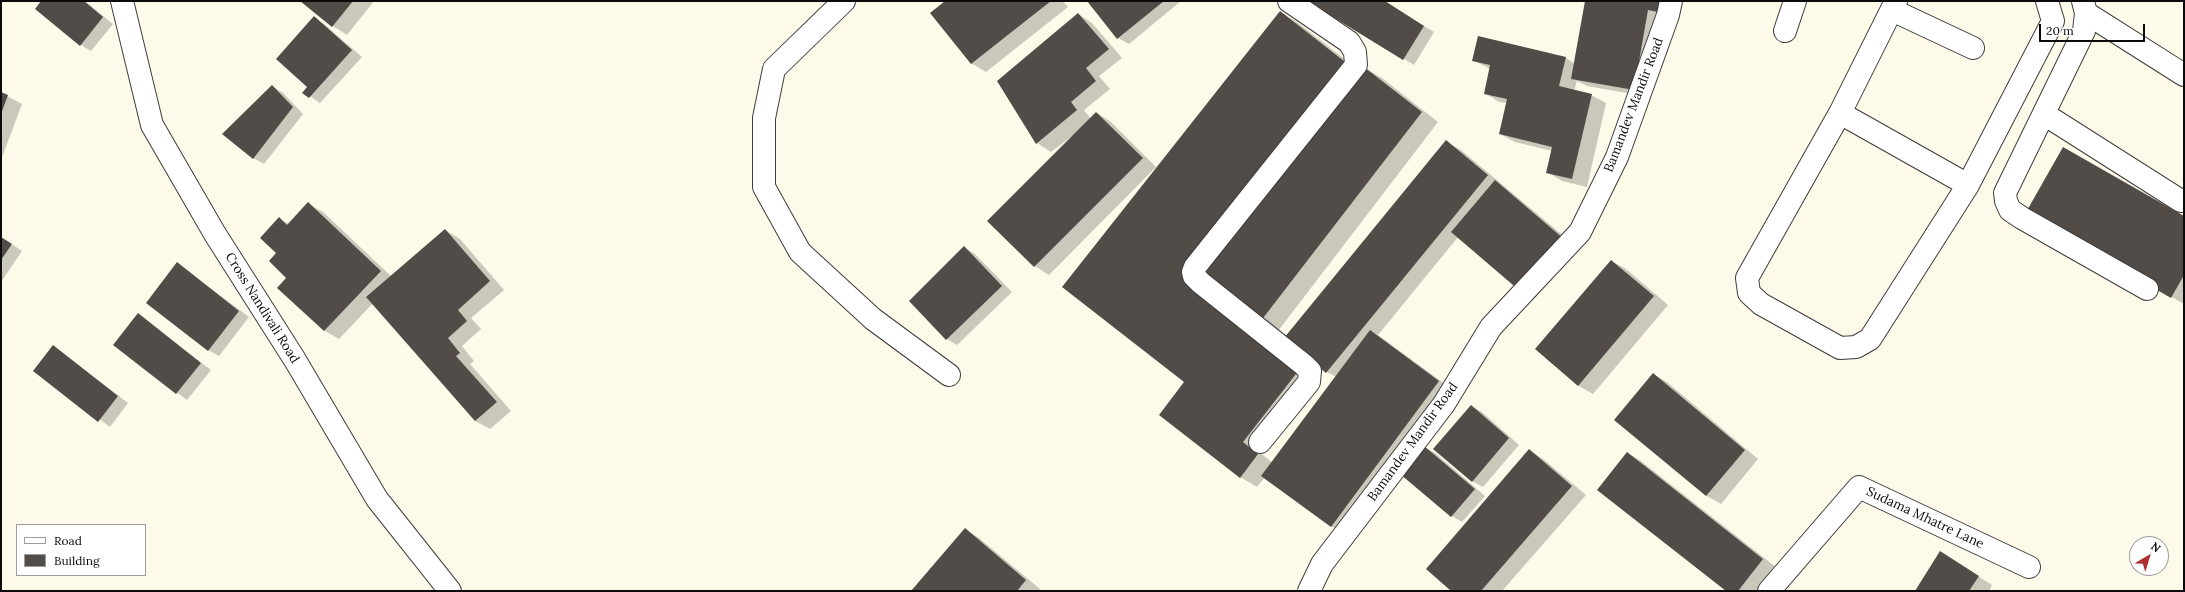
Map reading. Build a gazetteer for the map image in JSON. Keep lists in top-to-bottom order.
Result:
{
  "streets": {
    "street": ["Bamandev Mandir Road", "Cross Nandivali Road", "Sudama Mhatre Lane"]
  },
  "legend": ["Road", "Building"],
  "scale_bar": "20 m",
  "north": "top right"
}
